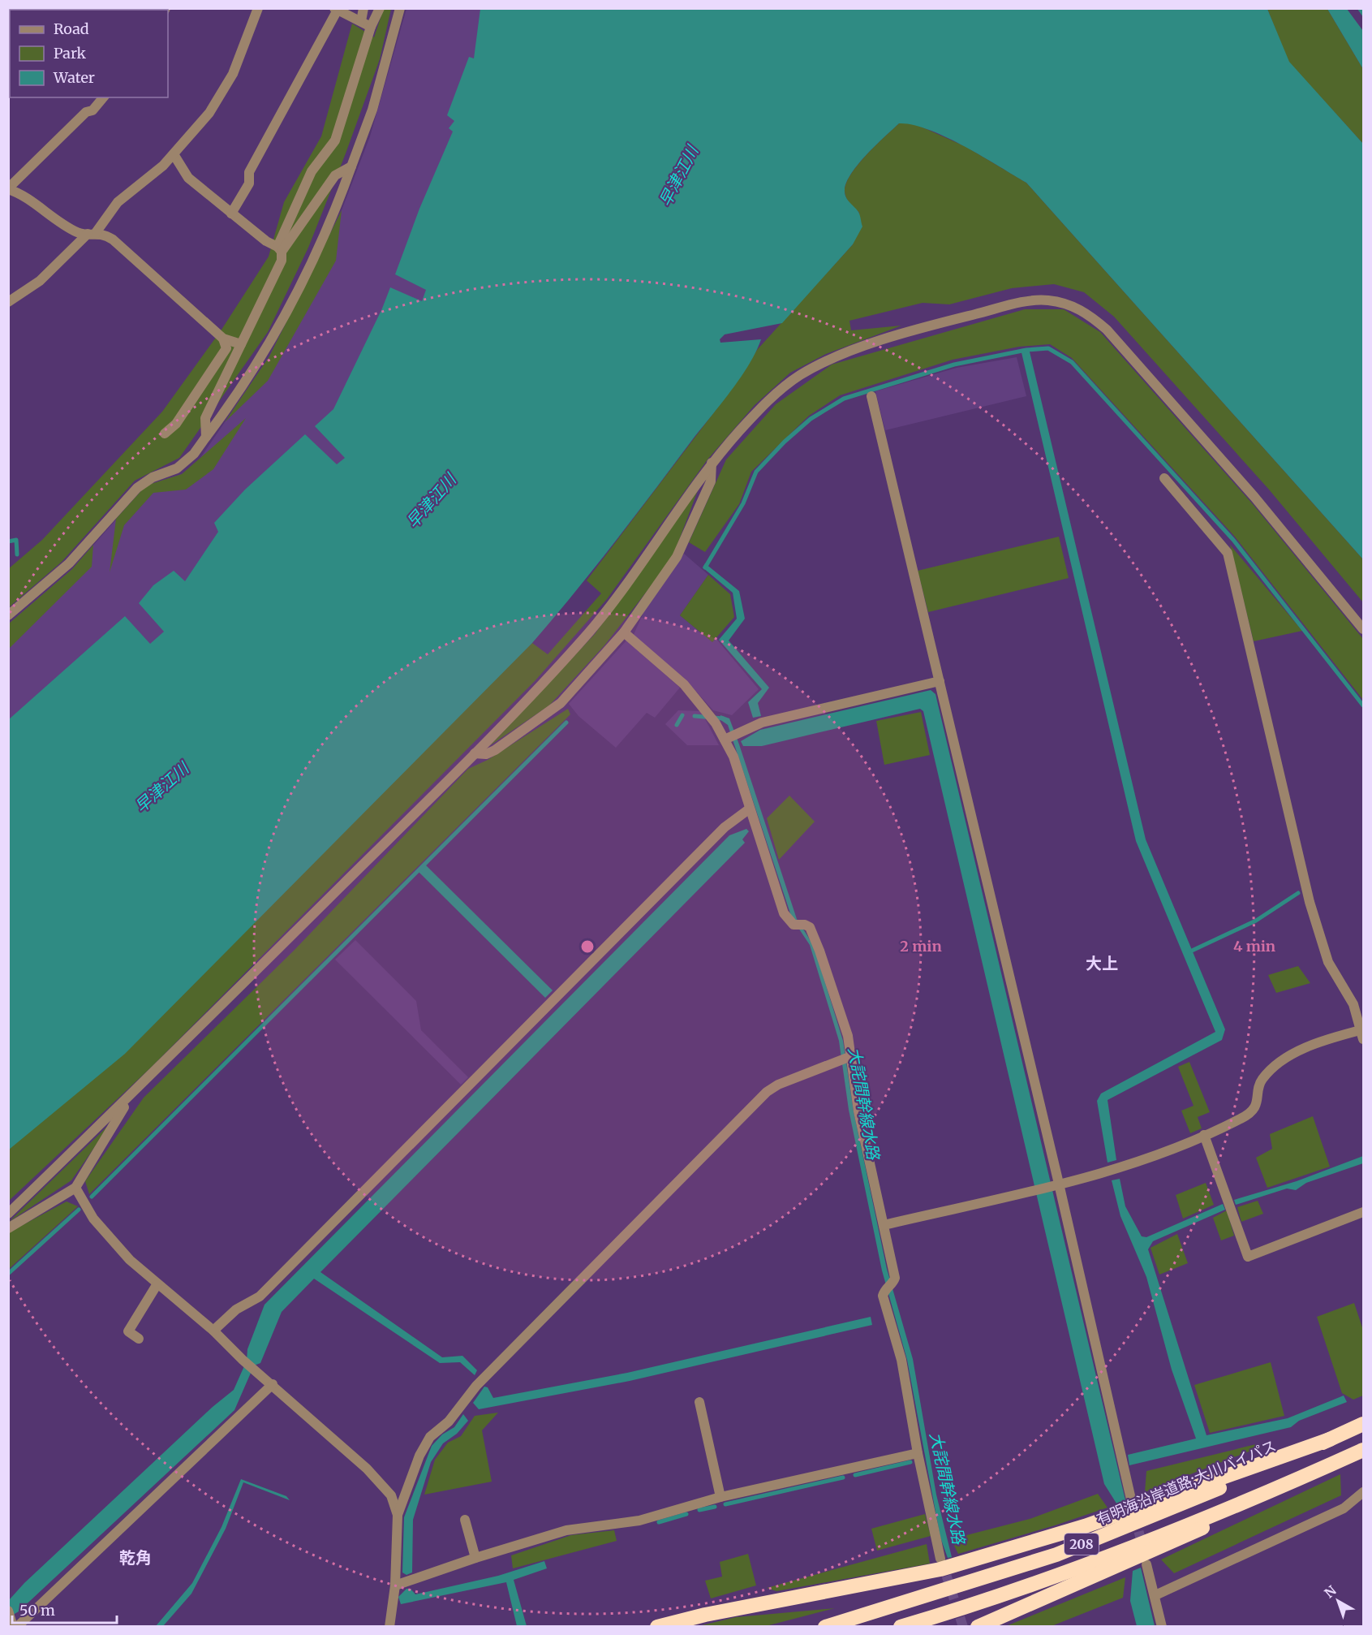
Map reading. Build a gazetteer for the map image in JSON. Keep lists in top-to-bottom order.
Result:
{
  "streets": {
    "highway": ["有明海沿岸道路;大川バイパス", "208"]
  },
  "districts": ["大上", "乾角"],
  "water": ["早津江川", "大詫間幹線水路"],
  "legend": ["Road", "Park", "Water"],
  "scale_bar": "50 m",
  "north": "top left",
  "rings": ["2 min", "4 min"]
}
